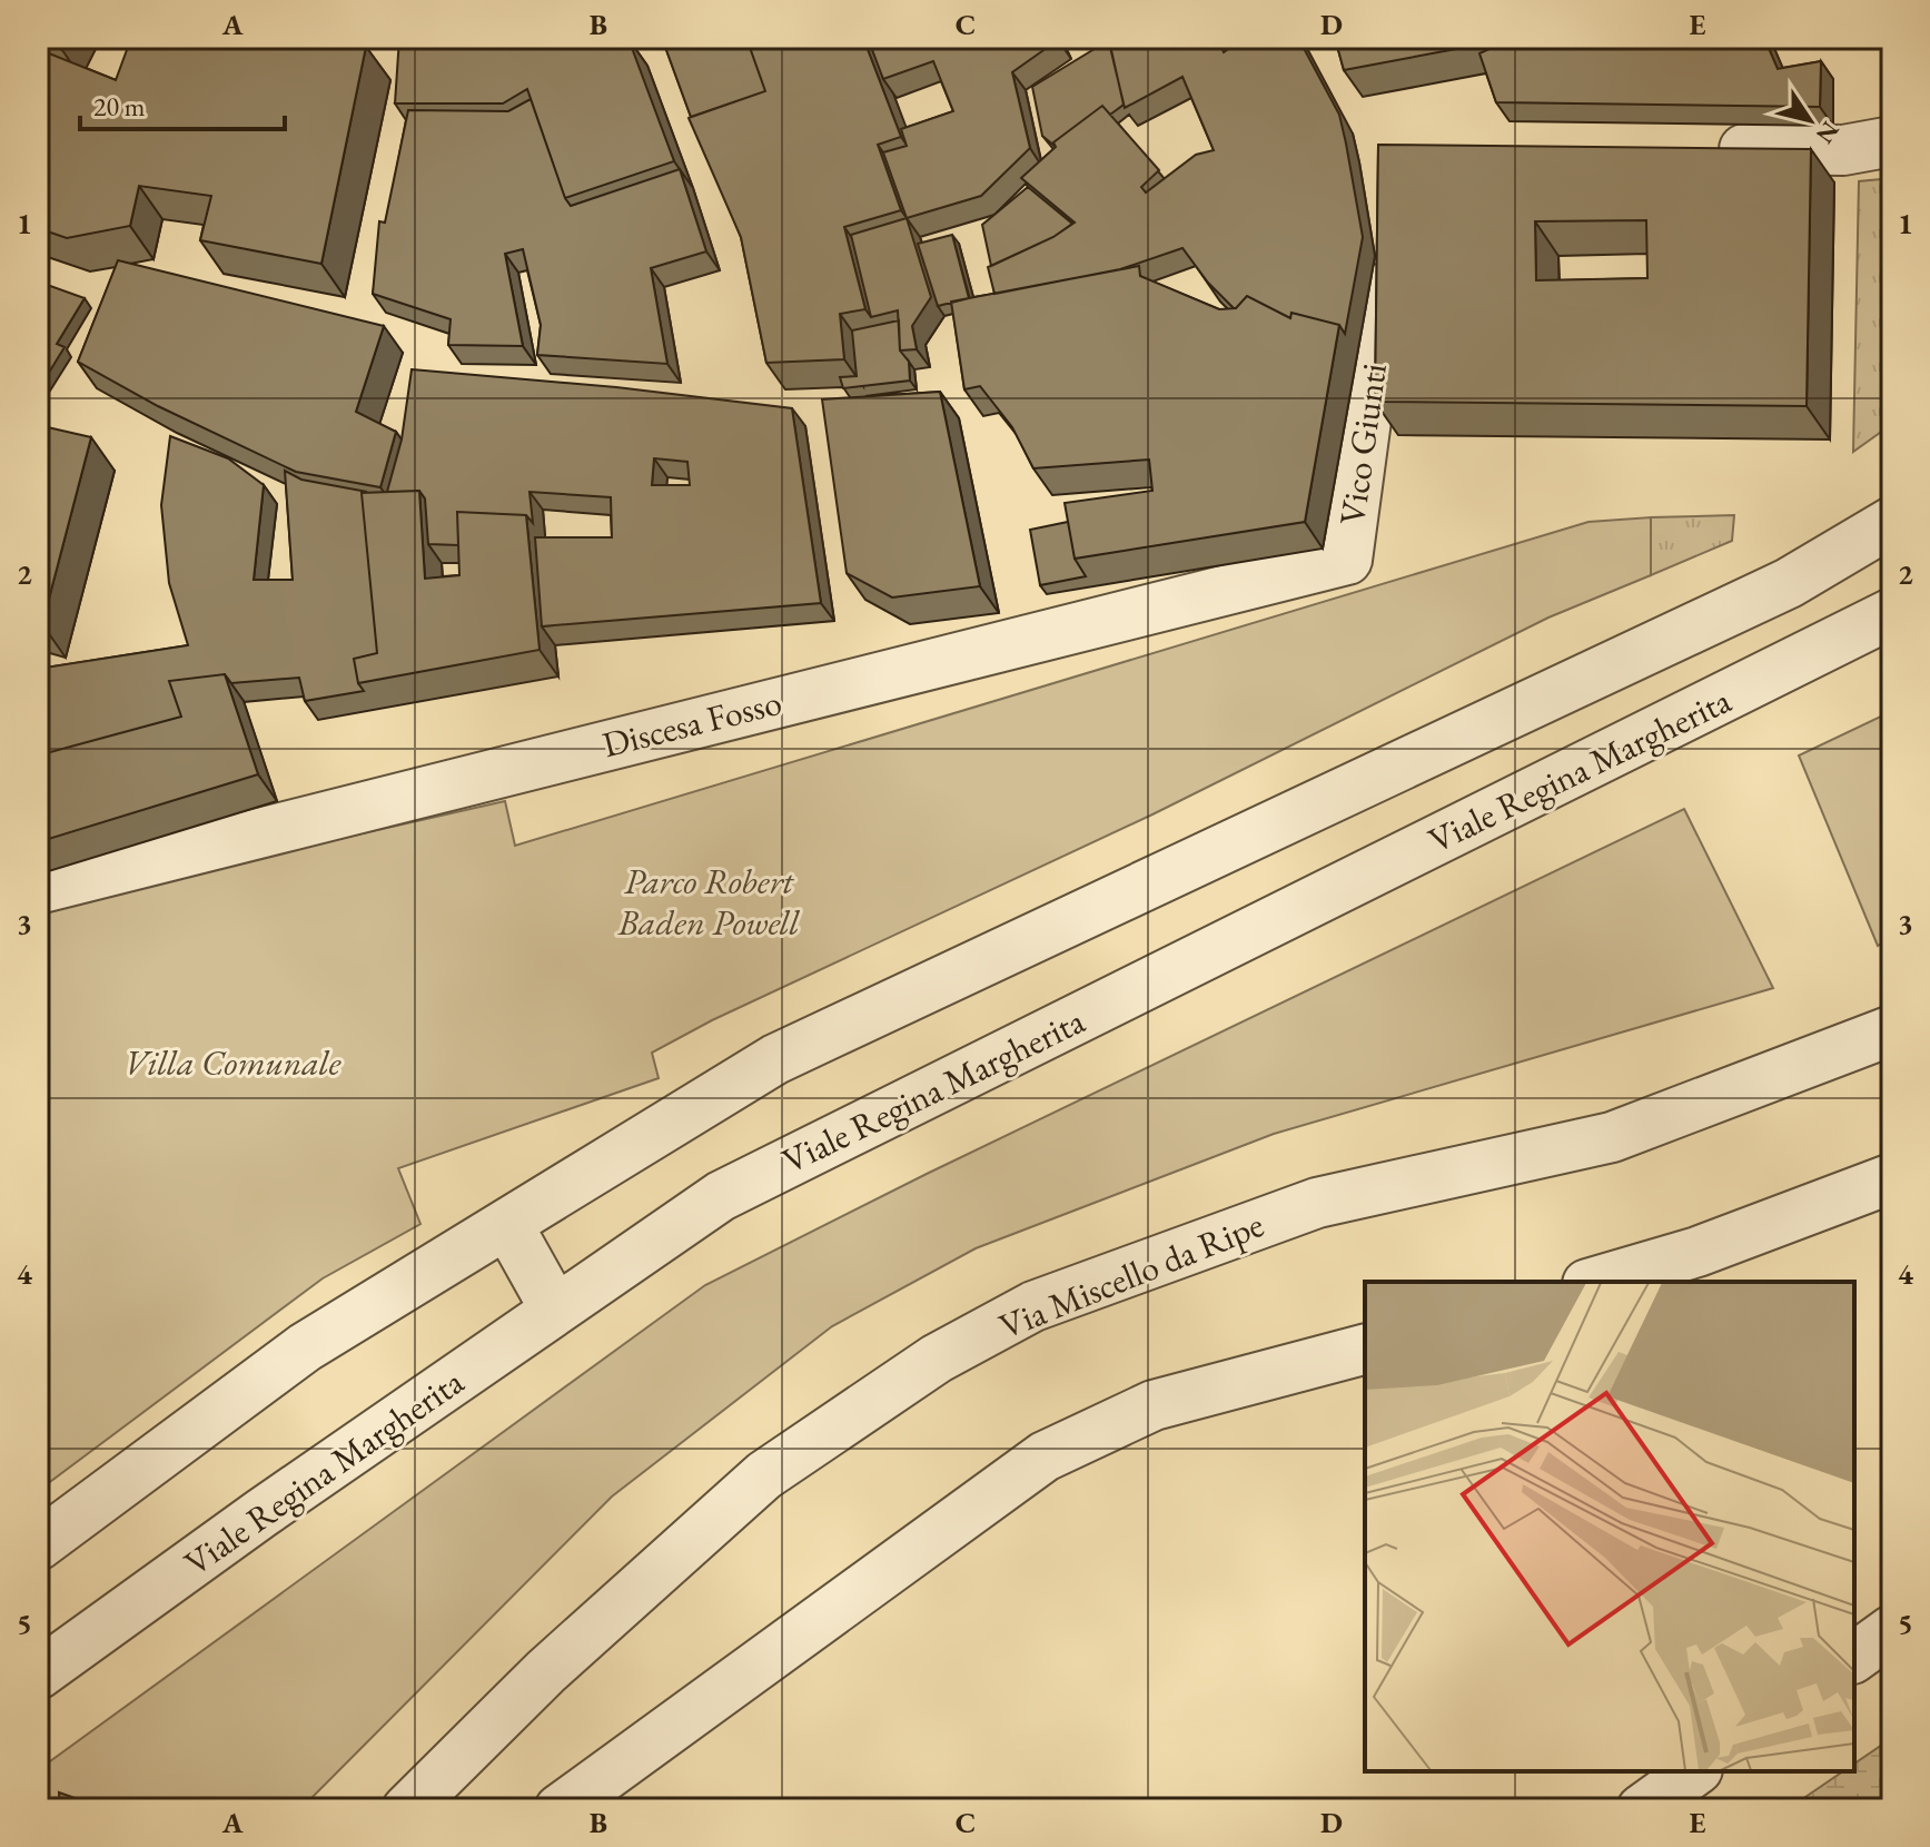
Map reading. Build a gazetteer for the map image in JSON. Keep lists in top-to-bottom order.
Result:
{
  "streets": {
    "street": [
      "Vico Giunti",
      "Discesa Fosso",
      "Viale Regina Margherita",
      "Via Miscello da Ripe"
    ]
  },
  "crossings": [
    ["Vico Giunti", "Discesa Fosso"]
  ],
  "parks": ["Parco Robert Baden Powell", "Villa Comunale"],
  "scale_bar": "20 m",
  "north": "bottom right",
  "grid": {
    "columns": [
      "A",
      "B",
      "C",
      "D",
      "E"
    ],
    "rows": [
      "1",
      "2",
      "3",
      "4",
      "5"
    ]
  }
}
